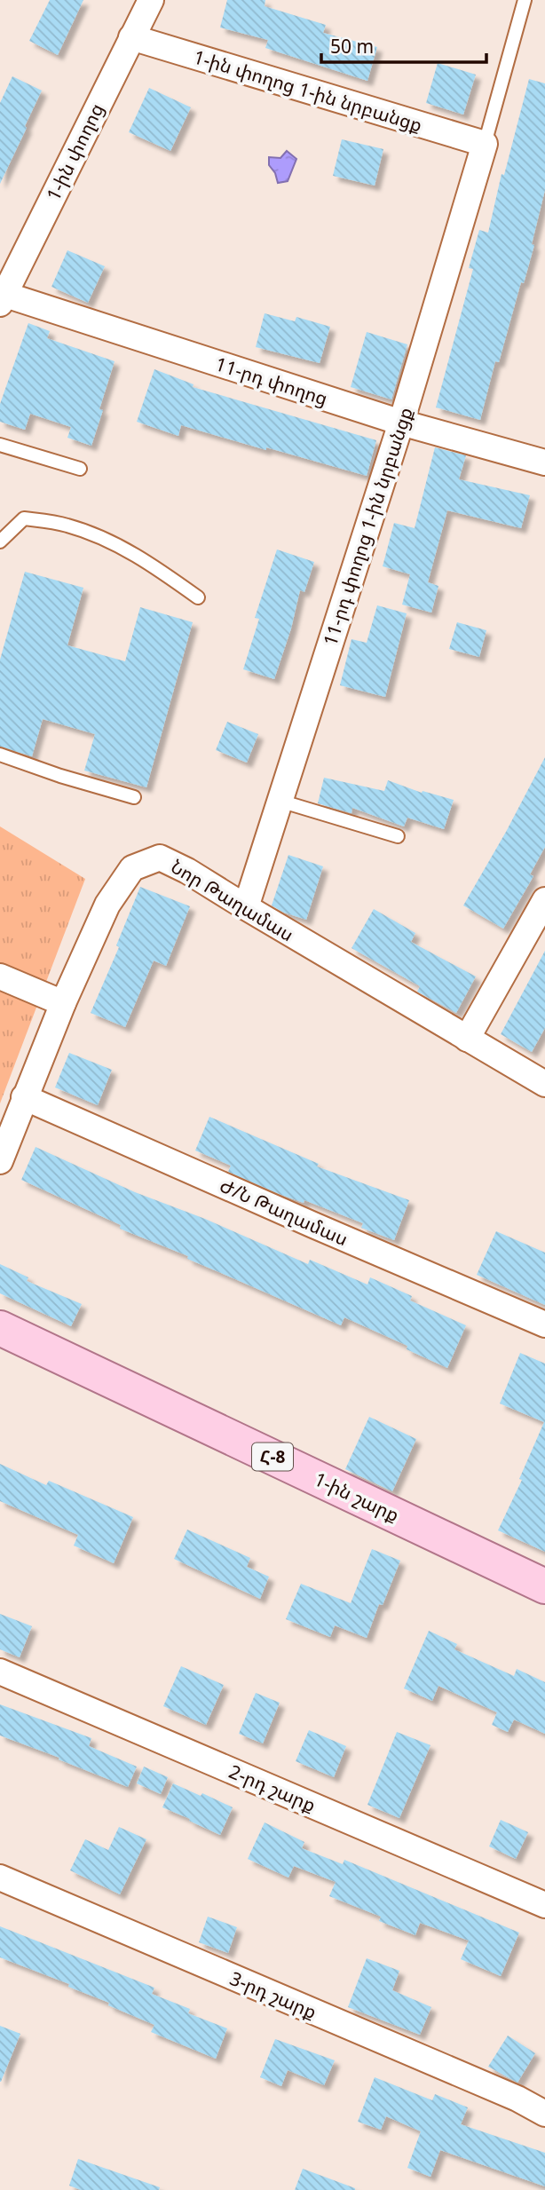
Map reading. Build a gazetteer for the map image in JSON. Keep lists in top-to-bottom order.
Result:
{
  "streets": {
    "main road": ["Հ-8", "1-ին շարք"],
    "street": [
      "1-ին փողոց 1-ին նրբանցք",
      "1-ին փողոց",
      "11-րդ փողոց",
      "11-րդ փողոց 1-ին նրբանցք",
      "Նոր Թաղամաս",
      "Ժ/Ն Թաղամաս",
      "2-րդ շարք",
      "3-րդ շարք"
    ]
  },
  "crossings": [
    ["1-ին փողոց 1-ին նրբանցք", "1-ին փողոց"],
    ["1-ին փողոց 1-ին նրբանցք", "11-րդ փողոց 1-ին նրբանցք"],
    ["1-ին փողոց", "11-րդ փողոց"],
    ["11-րդ փողոց", "11-րդ փողոց 1-ին նրբանցք"],
    ["11-րդ փողոց 1-ին նրբանցք", "Նոր Թաղամաս"],
    ["Նոր Թաղամաս", "Ժ/Ն Թաղամաս"]
  ],
  "scale_bar": "50 m"
}
